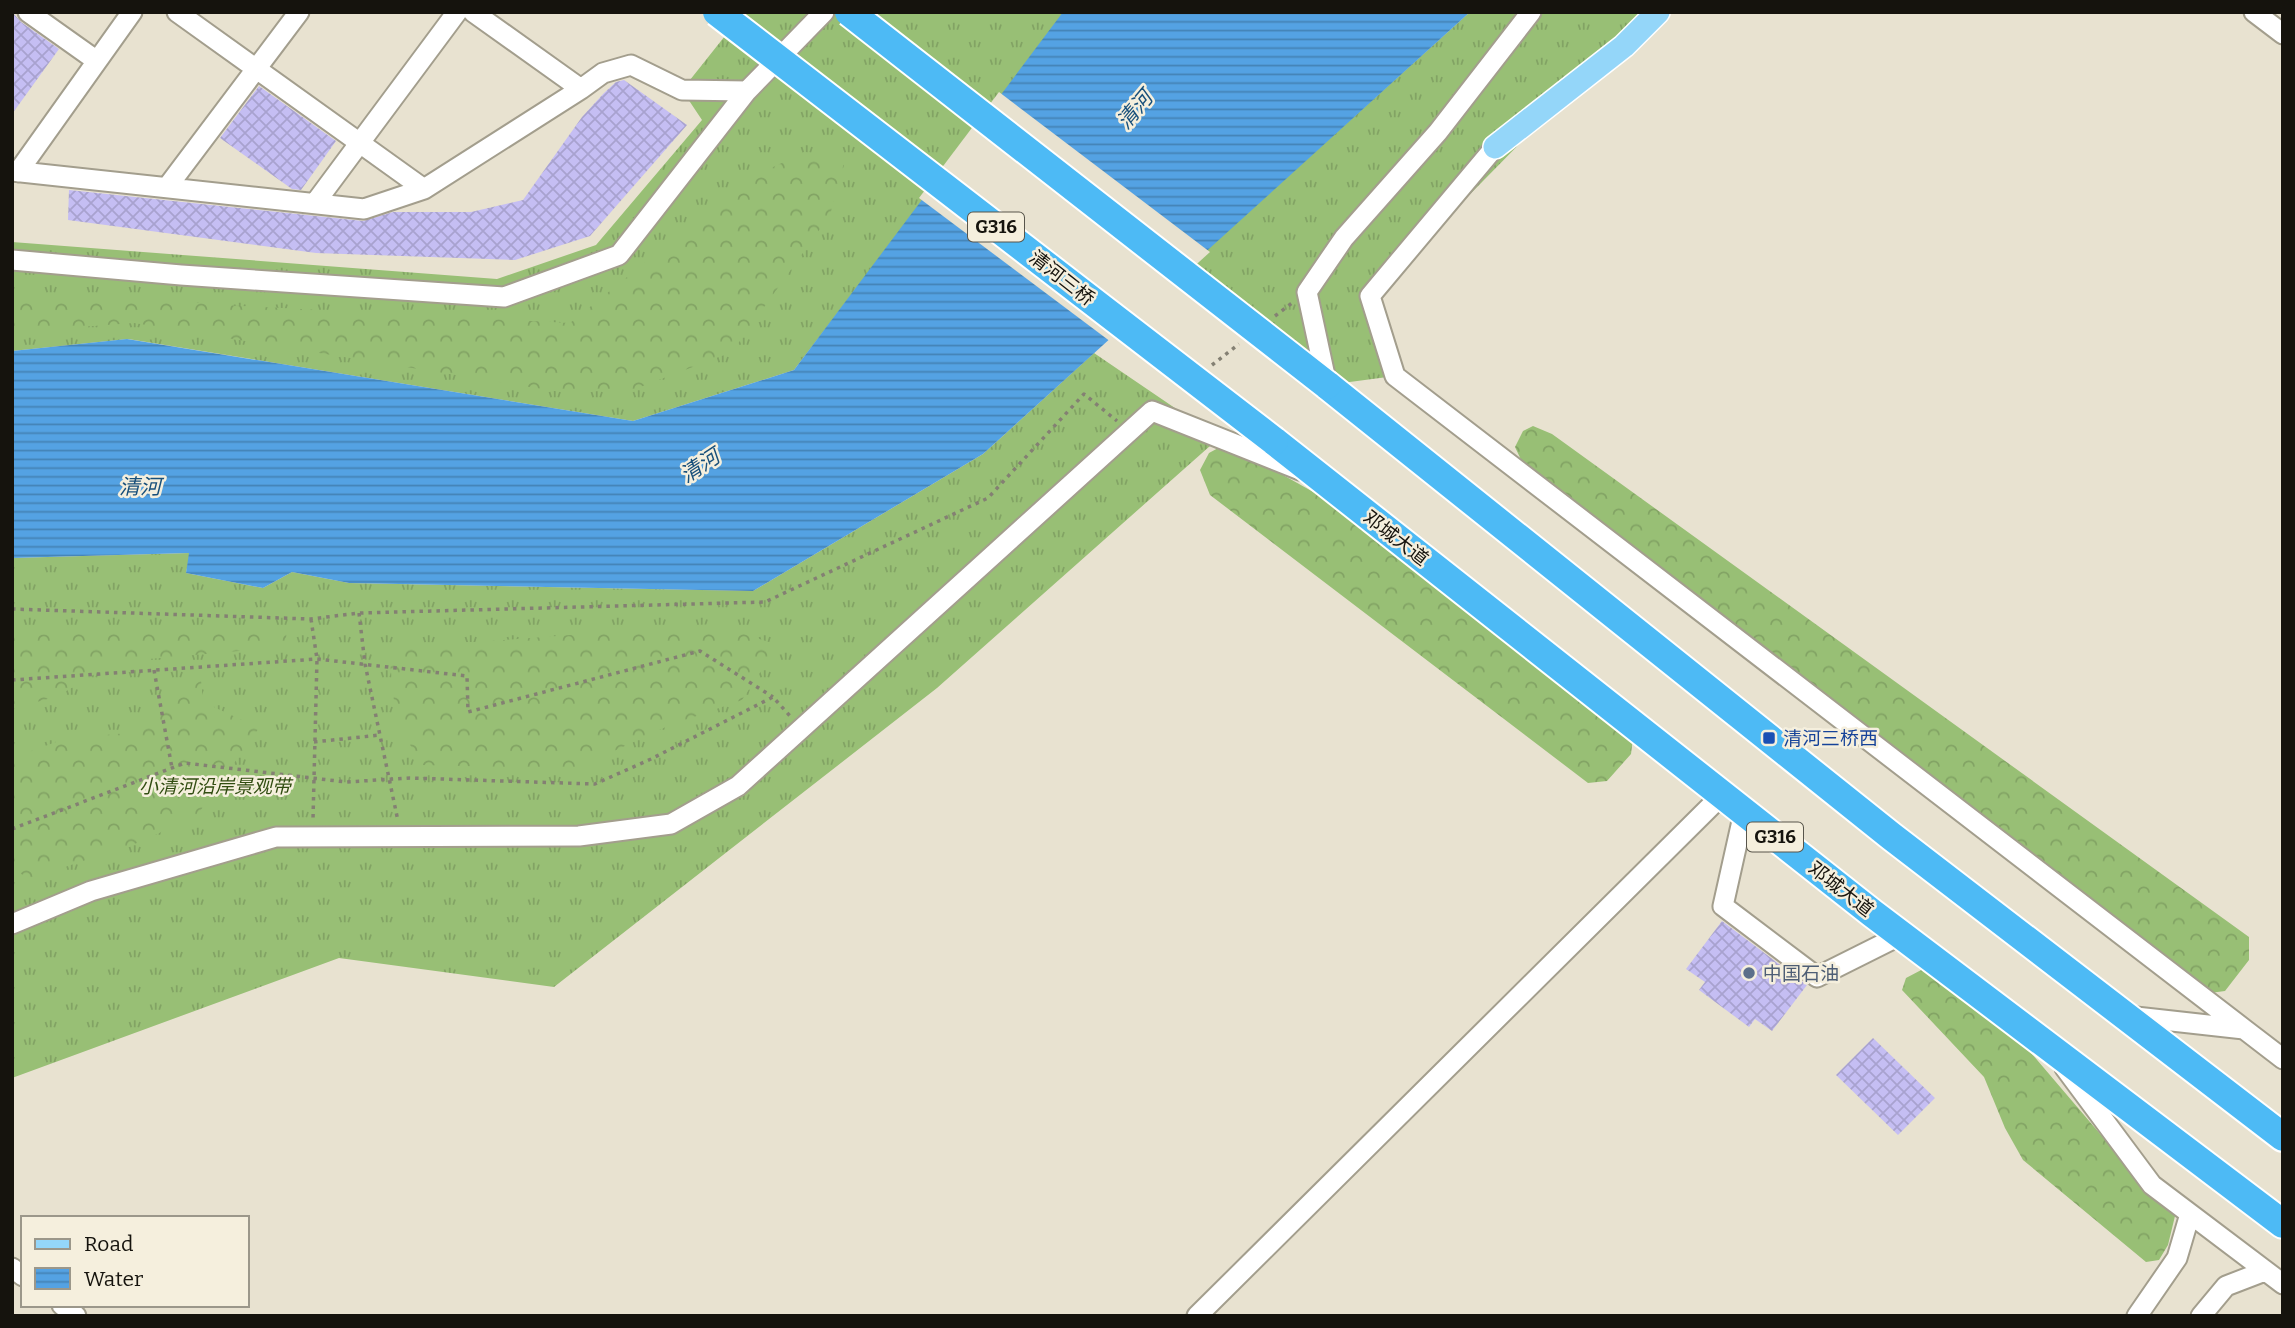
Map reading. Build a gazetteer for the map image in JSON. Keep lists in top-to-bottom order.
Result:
{
  "streets": {
    "highway": ["G316", "清河三桥", "邓城大道"]
  },
  "crossings": [
    ["清河三桥", "邓城大道"]
  ],
  "water": ["清河"],
  "parks": ["小清河沿岸景观带"],
  "places": {
    "transit": ["清河三桥西"],
    "other": ["中国石油"]
  },
  "legend": ["Road", "Water"]
}
